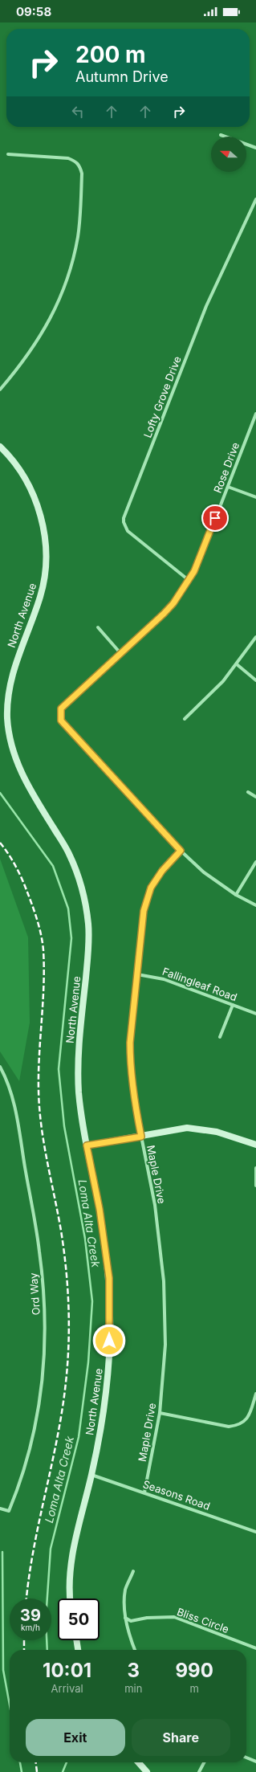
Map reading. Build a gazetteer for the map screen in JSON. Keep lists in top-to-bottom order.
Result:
{
  "streets": {
    "main road": ["North Avenue"],
    "street": [
      "Lofty Grove Drive",
      "Rose Drive",
      "Fallingleaf Road",
      "Maple Drive",
      "Ord Way",
      "Seasons Road",
      "Bliss Circle"
    ]
  },
  "crossings": [
    ["Lofty Grove Drive", "Rose Drive"],
    ["Rose Drive", "Maple Drive"],
    ["North Avenue", "Seasons Road"],
    ["Fallingleaf Road", "Maple Drive"],
    ["Maple Drive", "Seasons Road"]
  ],
  "water": ["Loma Alta Creek"],
  "north": "left",
  "page": {
    "status": "09:58",
    "turn": ["200 m", "Autumn Drive"],
    "speed": "39 km/h",
    "limit": "50",
    "eta": [
      "10:01",
      "Arrival",
      "3",
      "min",
      "990",
      "m"
    ],
    "buttons": ["Exit", "Share"]
  }
}
